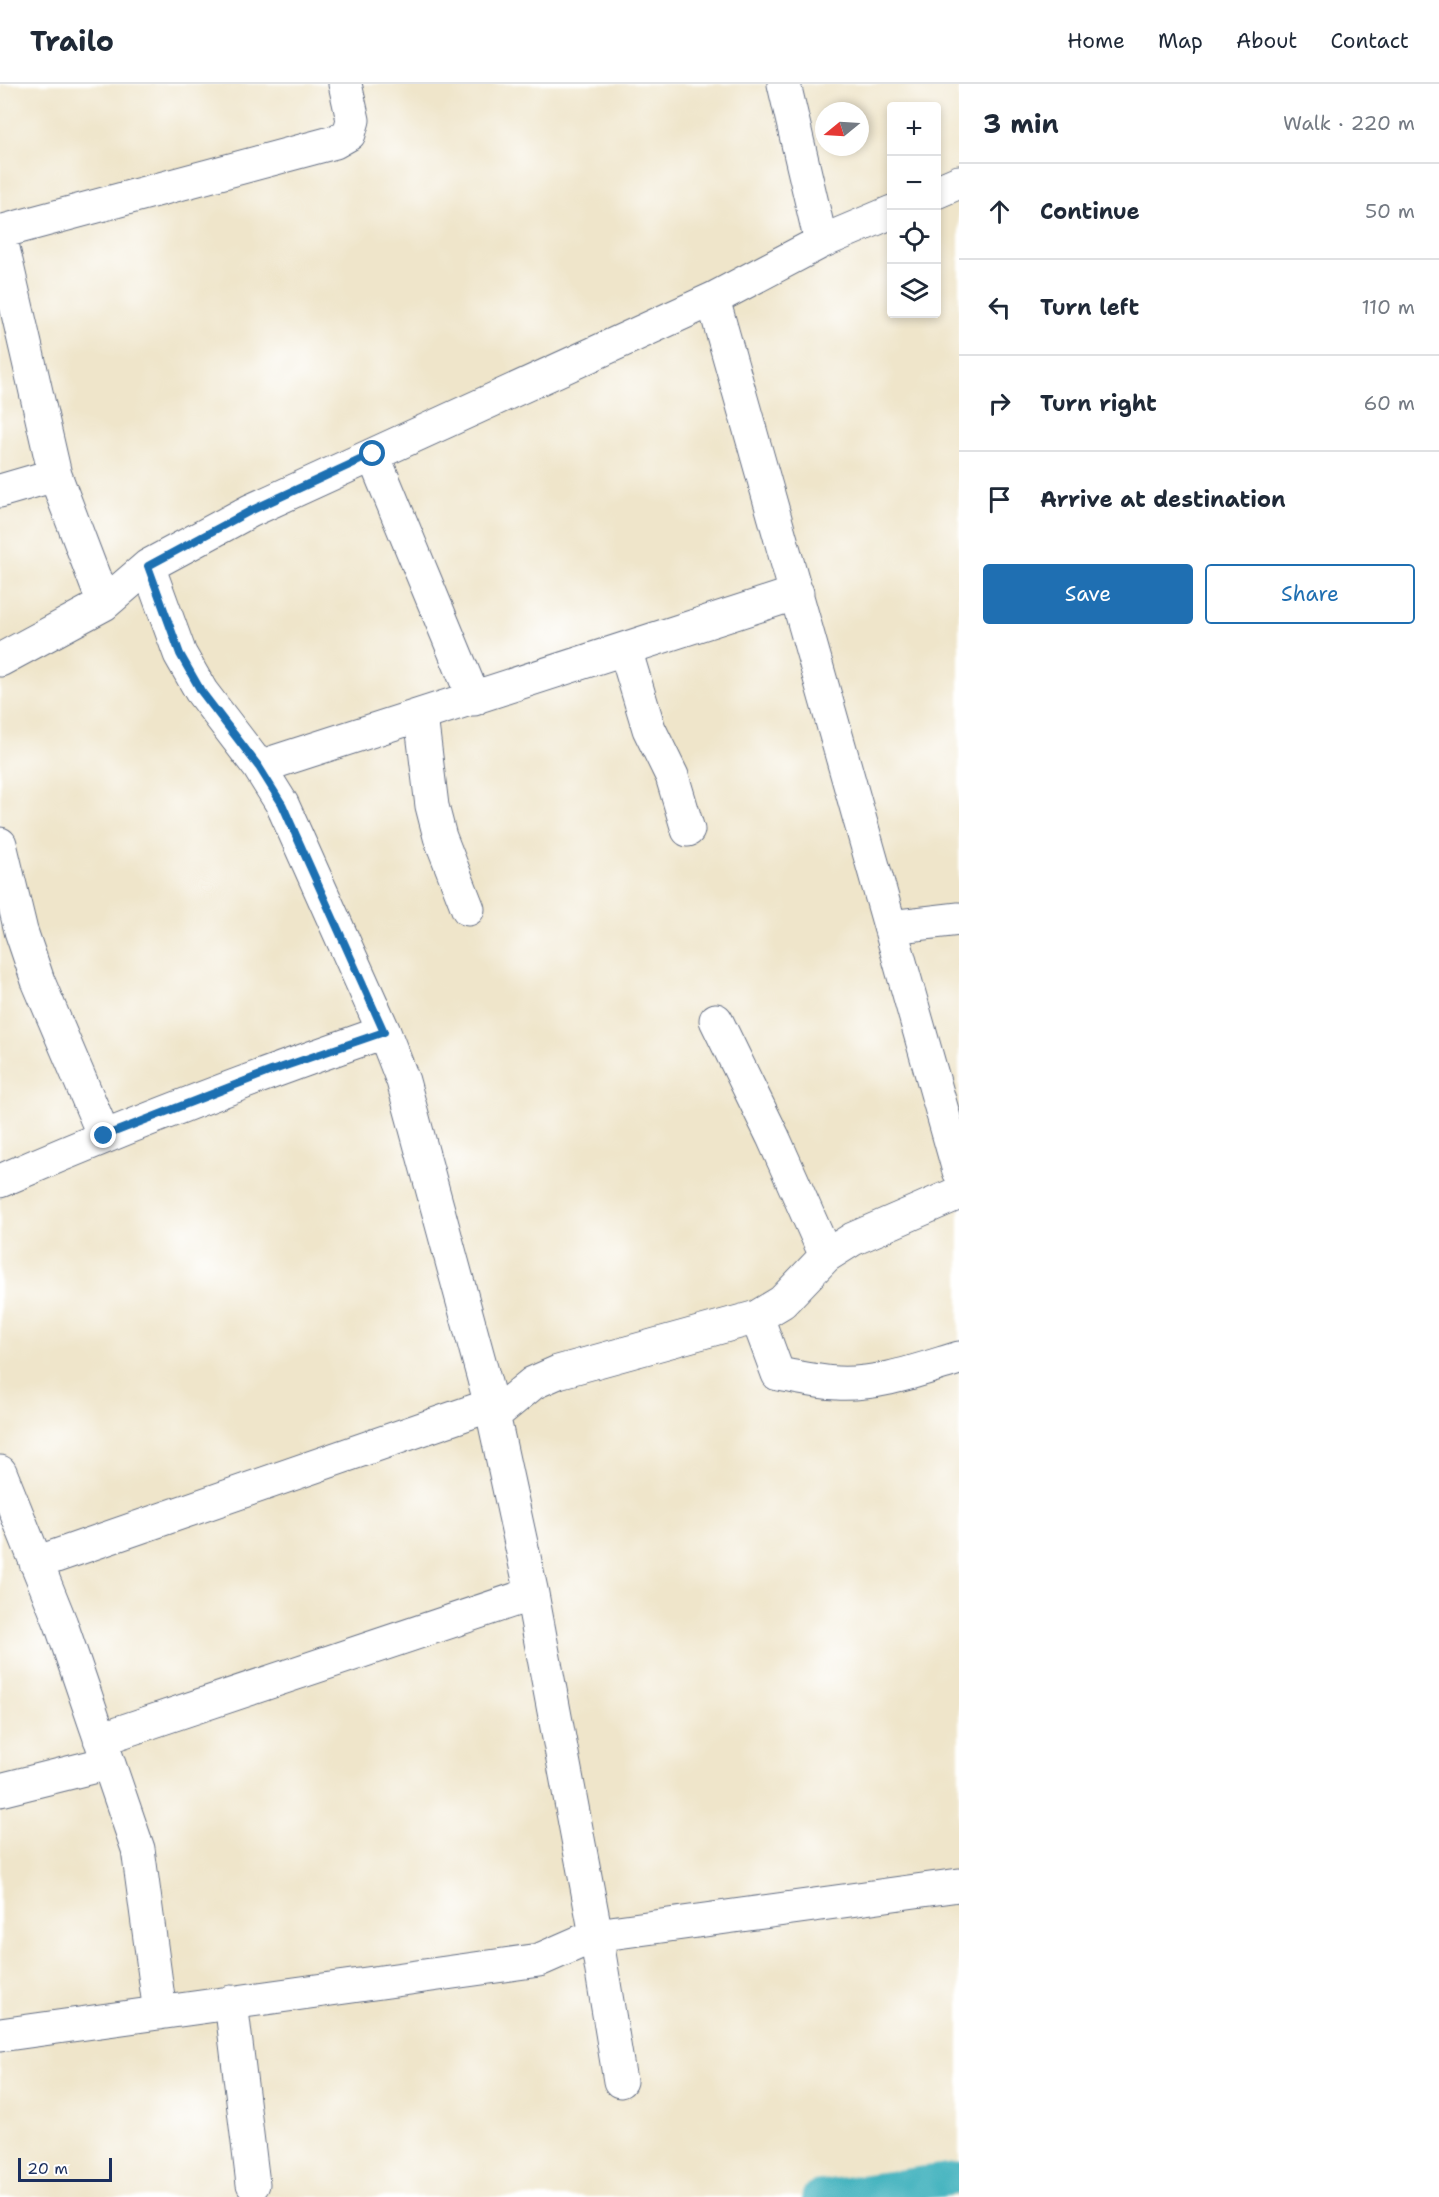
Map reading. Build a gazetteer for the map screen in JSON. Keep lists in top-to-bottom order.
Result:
{
  "scale_bar": "20 m",
  "north": "left",
  "page": {
    "header": "Trailo",
    "nav": [
      "Home",
      "Map",
      "About",
      "Contact"
    ],
    "heading": ["3 min", "Walk · 220 m"],
    "map_buttons": ["+", "−"],
    "list": [
      ["Continue", "50 m"],
      ["Turn left", "110 m"],
      ["Turn right", "60 m"],
      "Arrive at destination"
    ],
    "buttons": ["Save", "Share"],
    "scale": "20 m"
  }
}
